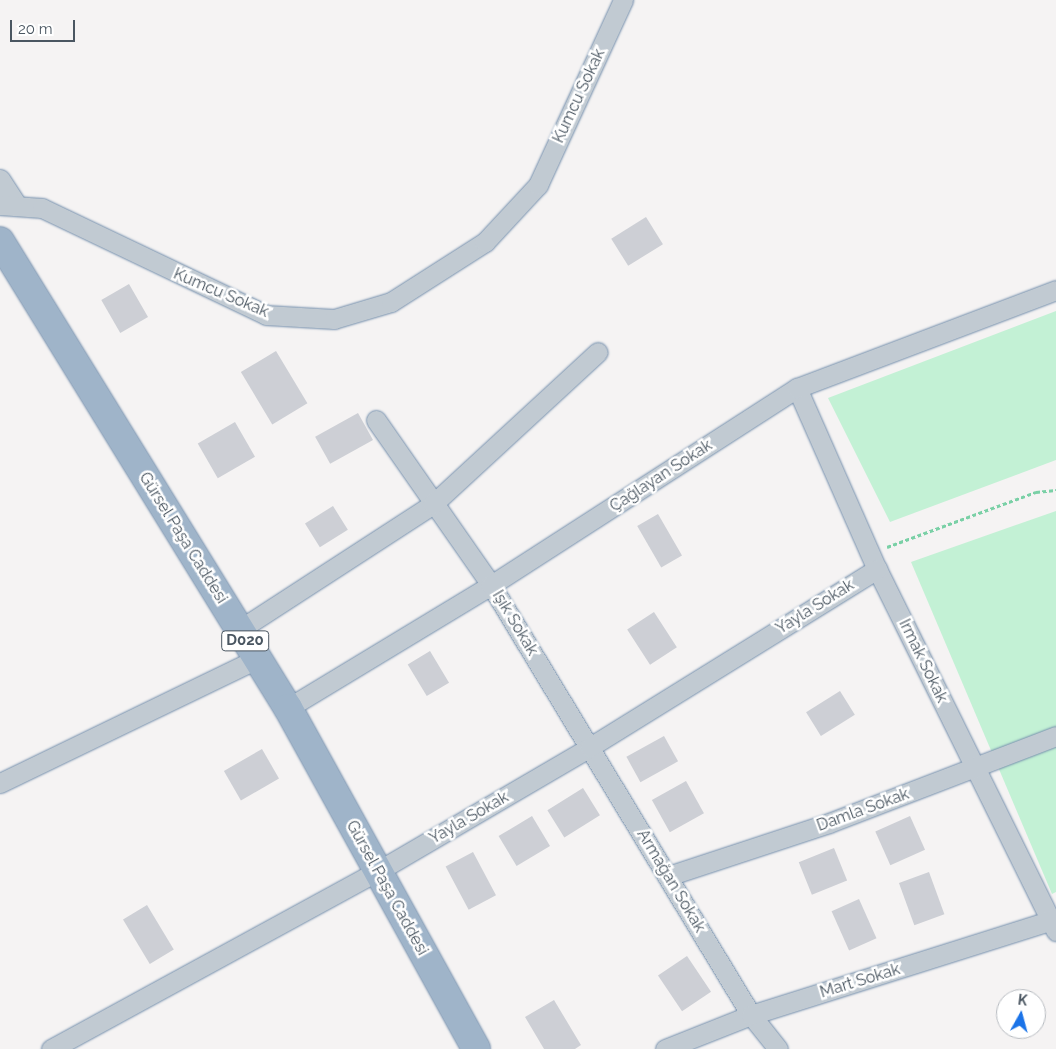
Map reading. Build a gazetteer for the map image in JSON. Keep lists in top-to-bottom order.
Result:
{
  "streets": {
    "highway": ["Gürsel Paşa Caddesi", "D020"],
    "street": [
      "Kumcu Sokak",
      "Çağlayan Sokak",
      "Yayla Sokak",
      "Işık Sokak",
      "Irmak Sokak",
      "Damla Sokak",
      "Armağan Sokak",
      "Mart Sokak"
    ]
  },
  "crossings": [
    ["Çağlayan Sokak", "Gürsel Paşa Caddesi"],
    ["Çağlayan Sokak", "Işık Sokak"],
    ["Çağlayan Sokak", "Irmak Sokak"],
    ["Gürsel Paşa Caddesi", "Yayla Sokak"],
    ["Yayla Sokak", "Işık Sokak"],
    ["Yayla Sokak", "Irmak Sokak"],
    ["Yayla Sokak", "Armağan Sokak"],
    ["Işık Sokak", "Armağan Sokak"],
    ["Irmak Sokak", "Damla Sokak"],
    ["Irmak Sokak", "Mart Sokak"],
    ["Damla Sokak", "Armağan Sokak"],
    ["Armağan Sokak", "Mart Sokak"]
  ],
  "scale_bar": "20 m",
  "north": "top"
}
